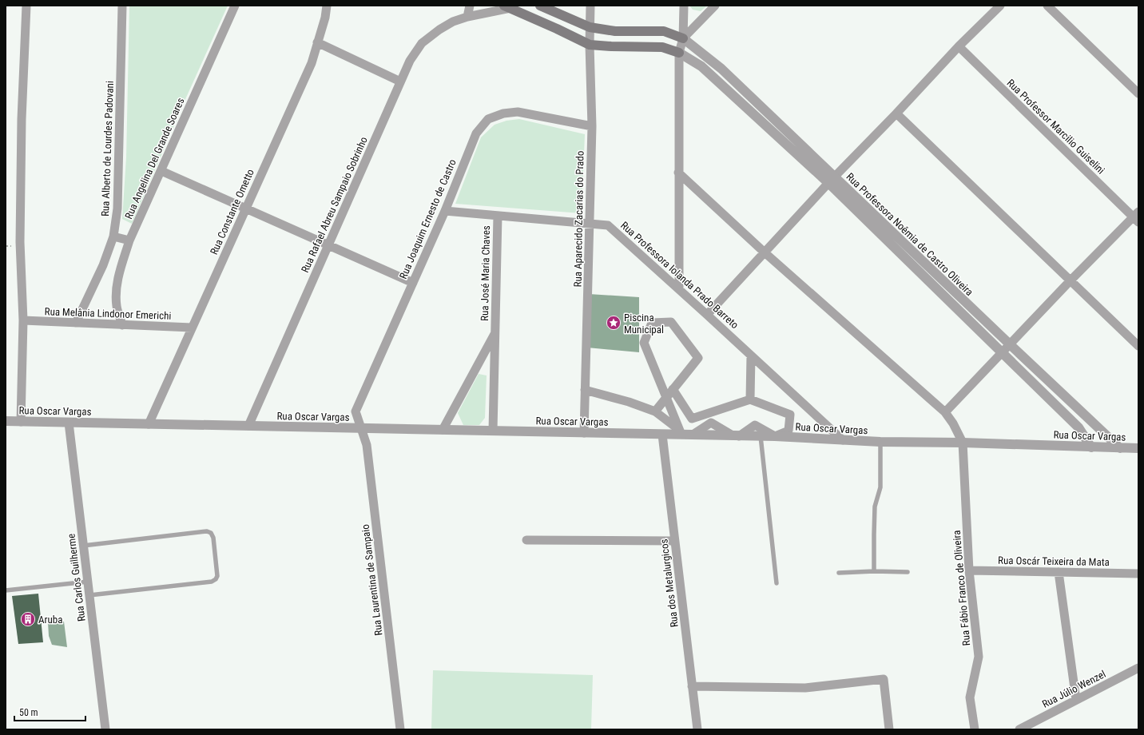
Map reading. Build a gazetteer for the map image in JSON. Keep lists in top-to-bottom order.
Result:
{
  "streets": {
    "street": [
      "Rua Professor Marcilio Guiselini",
      "Rua Alberto de Lourdes Padovani",
      "Rua Angelina Del Grande Soares",
      "Rua Rafael Abreu Sampaio Sobrinho",
      "Rua Constante Ometto",
      "Rua Joaquim Ernesto de Castro",
      "Rua Aparecido Zacarias do Prado",
      "Rua Professora Noêmia de Castro Oliveira",
      "Rua José Maria Chaves",
      "Rua Professora Iolanda Prado Barreto",
      "Rua Melânia Lindonor Emerichi",
      "Rua Oscar Vargas",
      "Rua Oscár Teixeira da Mata",
      "Rua Carlos Guilherme",
      "Rua Laurentina de Sampaio",
      "Rua dos Metalurgicos",
      "Rua Fábio Franco de Oliveira",
      "Rua Júlio Wenzel"
    ]
  },
  "crossings": [
    ["Rua Alberto de Lourdes Padovani", "Rua Melânia Lindonor Emerichi"],
    ["Rua Angelina Del Grande Soares", "Rua Melânia Lindonor Emerichi"],
    ["Rua Rafael Abreu Sampaio Sobrinho", "Rua Oscar Vargas"],
    ["Rua Constante Ometto", "Rua Melânia Lindonor Emerichi"],
    ["Rua Constante Ometto", "Rua Oscar Vargas"],
    ["Rua Joaquim Ernesto de Castro", "Rua Aparecido Zacarias do Prado"],
    ["Rua Joaquim Ernesto de Castro", "Rua Professora Iolanda Prado Barreto"],
    ["Rua Joaquim Ernesto de Castro", "Rua Oscar Vargas"],
    ["Rua Joaquim Ernesto de Castro", "Rua Laurentina de Sampaio"],
    ["Rua Aparecido Zacarias do Prado", "Rua Professora Iolanda Prado Barreto"],
    ["Rua Aparecido Zacarias do Prado", "Rua Oscar Vargas"],
    ["Rua Professora Noêmia de Castro Oliveira", "Rua Oscar Vargas"],
    ["Rua José Maria Chaves", "Rua Professora Iolanda Prado Barreto"],
    ["Rua José Maria Chaves", "Rua Oscar Vargas"],
    ["Rua Professora Iolanda Prado Barreto", "Rua Oscar Vargas"],
    ["Rua Oscar Vargas", "Rua Carlos Guilherme"],
    ["Rua Oscar Vargas", "Rua Laurentina de Sampaio"],
    ["Rua Oscar Vargas", "Rua dos Metalurgicos"],
    ["Rua Oscar Vargas", "Rua Fábio Franco de Oliveira"],
    ["Rua Oscár Teixeira da Mata", "Rua Fábio Franco de Oliveira"]
  ],
  "places": {
    "place": ["Piscina Municipal"],
    "building": ["Aruba"]
  },
  "scale_bar": "50 m"
}
